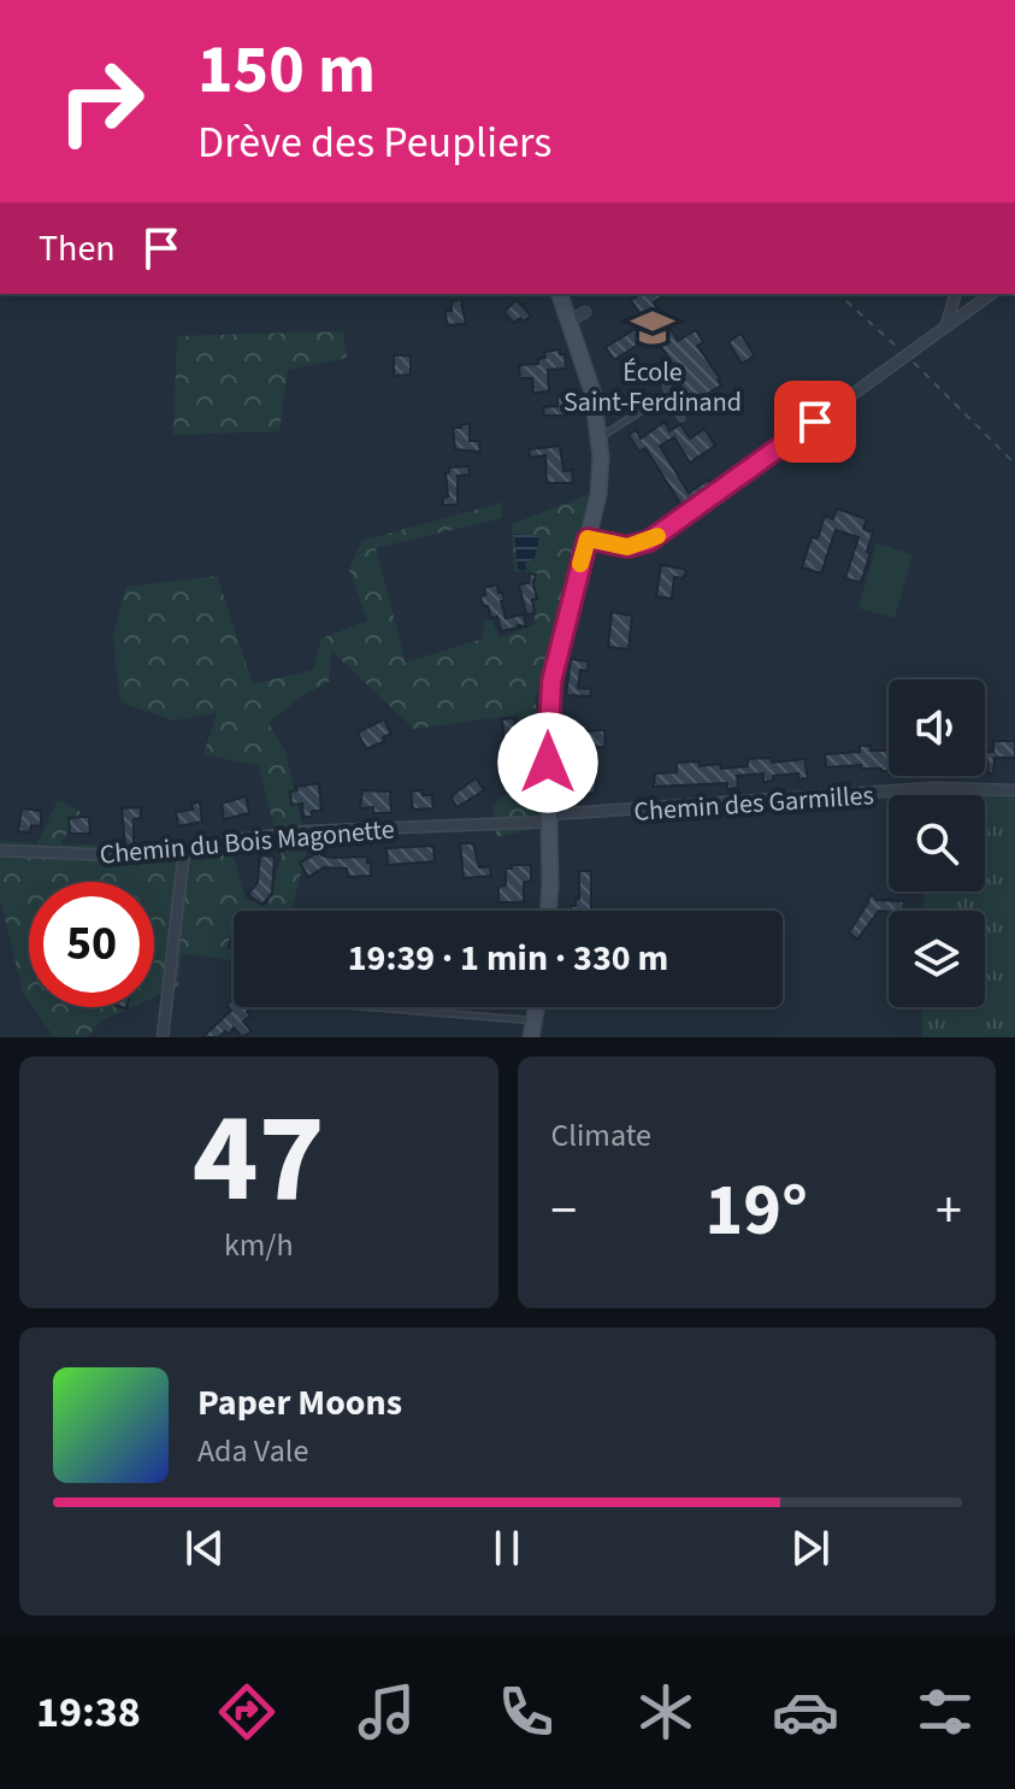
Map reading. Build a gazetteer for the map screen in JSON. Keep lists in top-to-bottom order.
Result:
{
  "streets": {
    "street": ["Chemin des Garmilles", "Chemin du Bois Magonette"]
  },
  "crossings": [
    ["Chemin des Garmilles", "Chemin du Bois Magonette"]
  ],
  "places": {
    "school or university": ["École Saint-Ferdinand"]
  },
  "page": {
    "turn": ["150 m", "Drève des Peupliers"],
    "then": "Then",
    "limit": "50",
    "trip": "19:39 · 1 min · 330 m",
    "tile": [
      ["47", "km/h"],
      "Climate"
    ],
    "heat": ["−", "19°", "+"],
    "song": ["Paper Moons", "Ada Vale"],
    "tabs": "19:38"
  }
}
